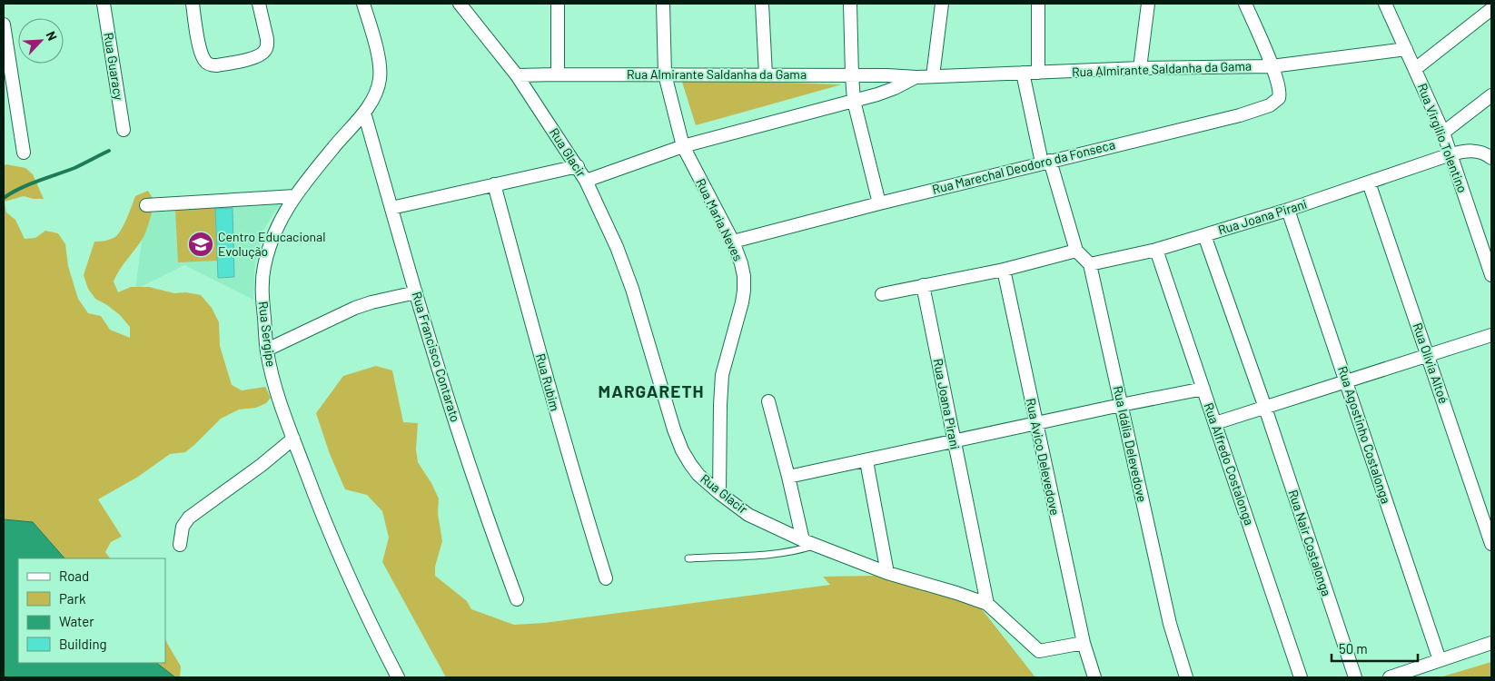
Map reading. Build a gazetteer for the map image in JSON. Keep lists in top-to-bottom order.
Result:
{
  "streets": {
    "street": [
      "Rua Guaracy",
      "Rua Almirante Saldanha da Gama",
      "Rua Virgilio Tolentino",
      "Rua Glacir",
      "Rua Marechal Deodoro da Fonseca",
      "Rua Joana Pirani",
      "Rua Maria Neves",
      "Rua Sergipe",
      "Rua Francisco Contarato",
      "Rua Olívia Altoé",
      "Rua Rubim",
      "Rua Agostinho Costalonga",
      "Rua Idália Delevedove",
      "Rua Avico Delevedove",
      "Rua Alfredo Costalonga",
      "Rua Nair Costalonga"
    ]
  },
  "crossings": [
    ["Rua Almirante Saldanha da Gama", "Rua Virgilio Tolentino"],
    ["Rua Almirante Saldanha da Gama", "Rua Glacir"],
    ["Rua Almirante Saldanha da Gama", "Rua Marechal Deodoro da Fonseca"],
    ["Rua Almirante Saldanha da Gama", "Rua Maria Neves"],
    ["Rua Virgilio Tolentino", "Rua Joana Pirani"],
    ["Rua Glacir", "Rua Joana Pirani"],
    ["Rua Glacir", "Rua Maria Neves"],
    ["Rua Glacir", "Rua Avico Delevedove"],
    ["Rua Marechal Deodoro da Fonseca", "Rua Maria Neves"],
    ["Rua Joana Pirani", "Rua Olívia Altoé"],
    ["Rua Joana Pirani", "Rua Agostinho Costalonga"],
    ["Rua Joana Pirani", "Rua Idália Delevedove"],
    ["Rua Joana Pirani", "Rua Alfredo Costalonga"],
    ["Rua Joana Pirani", "Rua Nair Costalonga"],
    ["Rua Sergipe", "Rua Francisco Contarato"]
  ],
  "districts": ["MARGARETH"],
  "places": {
    "school or university": ["Centro Educacional Evolução"]
  },
  "legend": [
    "Road",
    "Park",
    "Water",
    "Building"
  ],
  "scale_bar": "50 m",
  "north": "top right"
}
